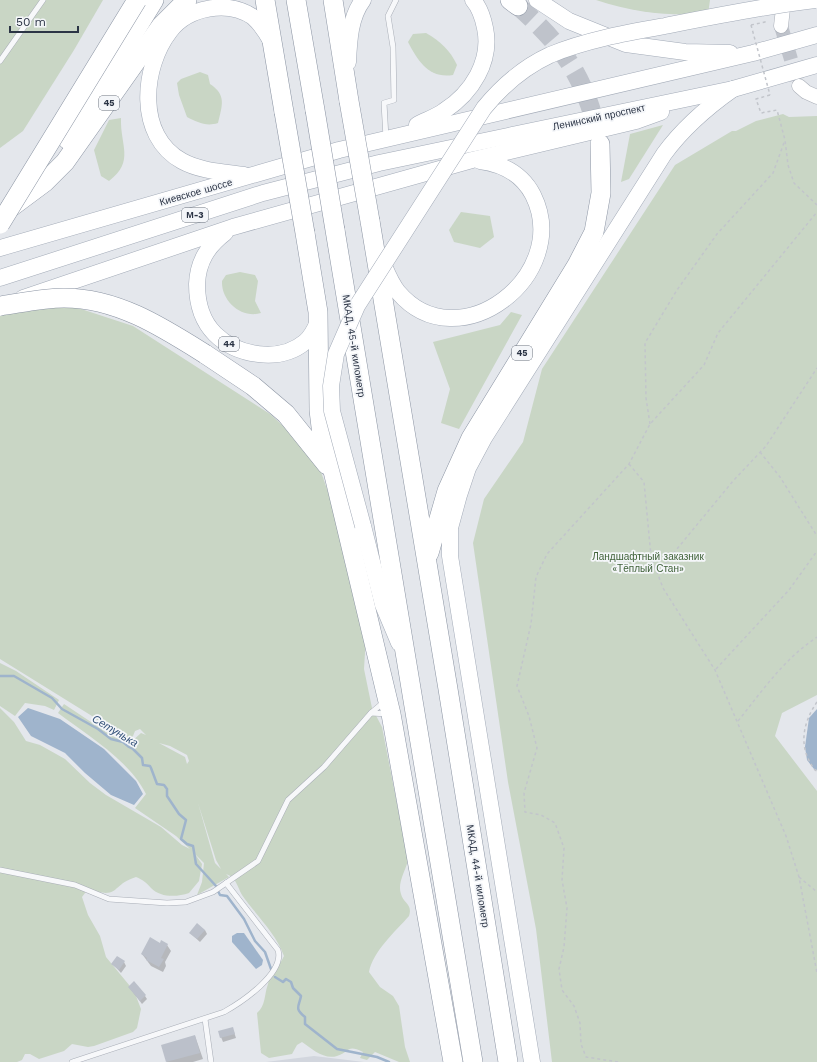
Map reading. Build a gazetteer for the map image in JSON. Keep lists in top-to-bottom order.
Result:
{
  "streets": {
    "highway": ["45", "МКАД, 45-й километр", "МКАД, 44-й километр"],
    "main road": [
      "Ленинский проспект",
      "Киевское шоссе",
      "М-3",
      "44"
    ]
  },
  "crossings": [
    ["45", "МКАД, 44-й километр"],
    ["Ленинский проспект", "Киевское шоссе"]
  ],
  "water": ["Сетунька"],
  "parks": ["Ландшафтный заказник «Тёплый Стан»"],
  "scale_bar": "50 m"
}
